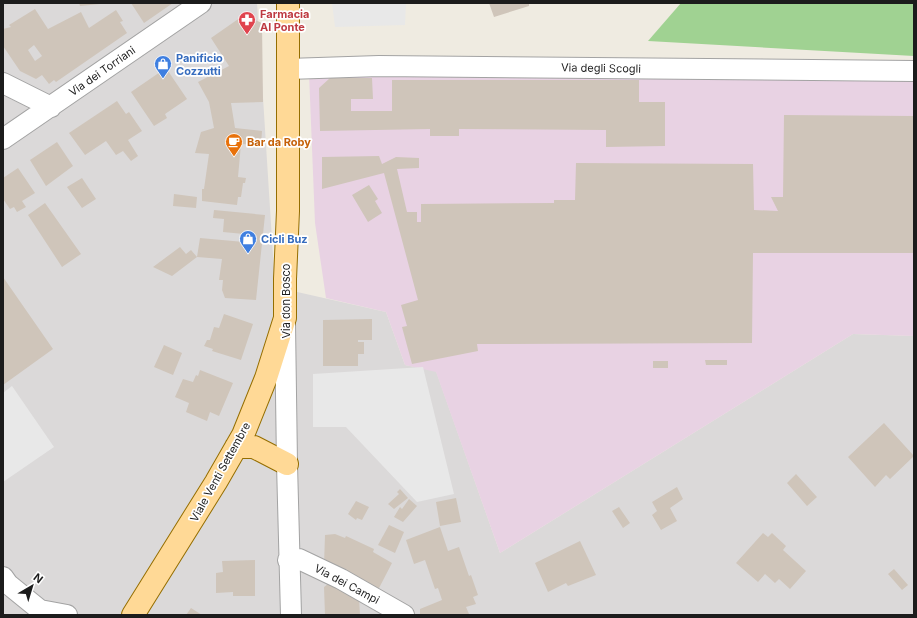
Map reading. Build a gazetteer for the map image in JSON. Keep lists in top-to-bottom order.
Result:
{
  "streets": {
    "main road": ["Via don Bosco", "Viale Venti Settembre"],
    "street": ["Via degli Scogli", "Via dei Torriani", "Via dei Campi"]
  },
  "crossings": [
    ["Via degli Scogli", "Via don Bosco"],
    ["Via don Bosco", "Viale Venti Settembre"]
  ],
  "places": {
    "pharmacy": ["Farmacia Al Ponte"],
    "shop": ["Panificio Cozzutti", "Cicli Buz"],
    "cafe": ["Bar da Roby"]
  },
  "north": "top right"
}
